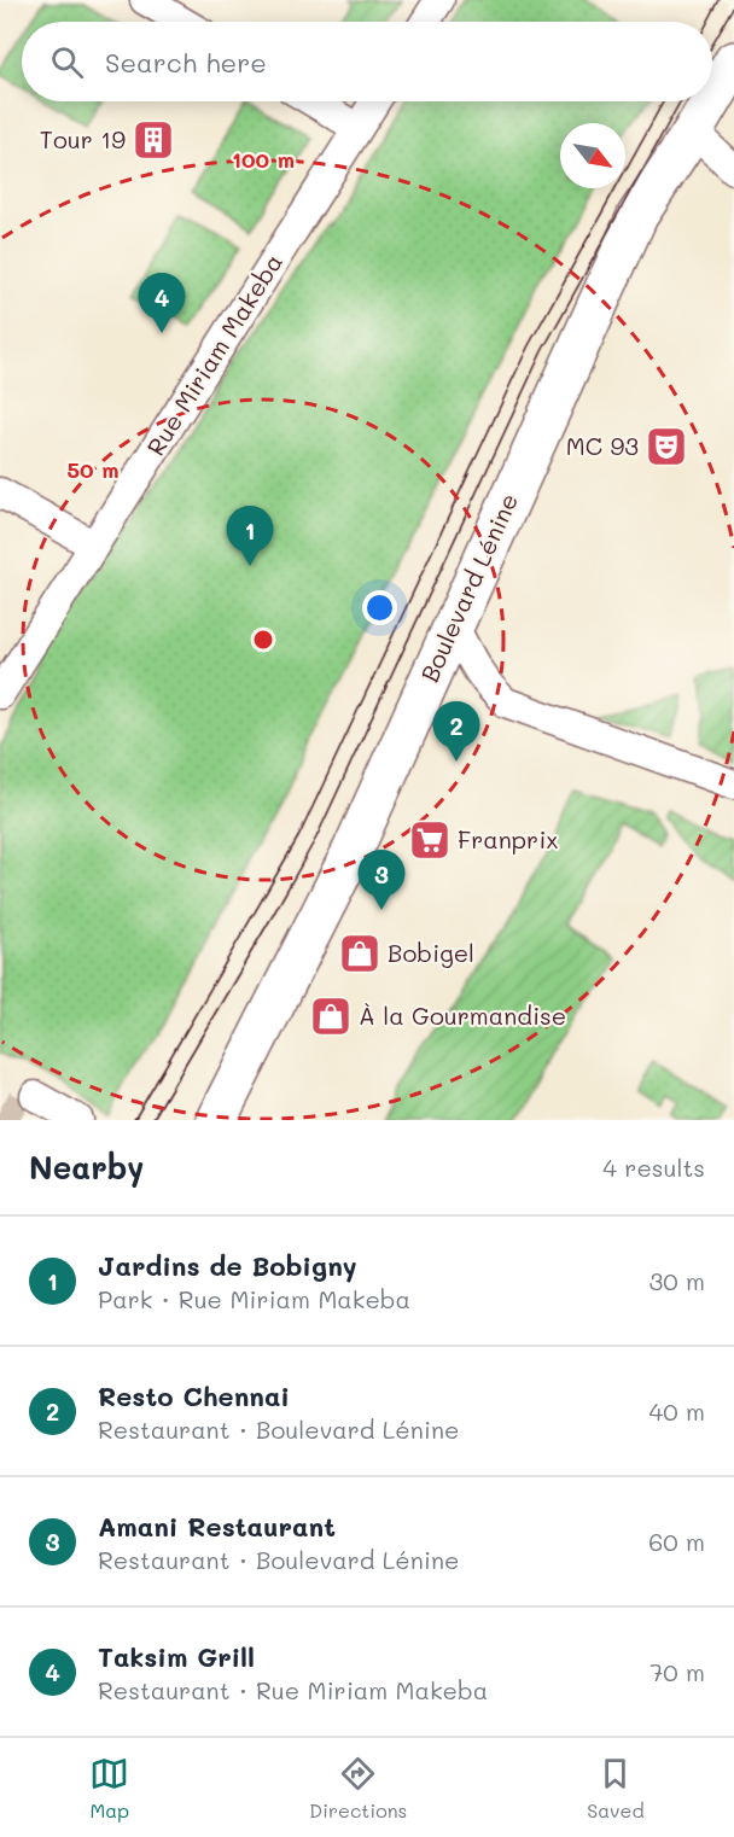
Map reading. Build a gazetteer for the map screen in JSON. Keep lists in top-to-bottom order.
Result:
{
  "streets": {
    "street": ["Rue Miriam Makeba", "Boulevard Lénine"]
  },
  "places": {
    "building": ["Tour 19"],
    "theatre": ["MC 93"],
    "supermarket": ["Franprix"],
    "shop": ["Bobigel", "À la Gourmandise"]
  },
  "north": "bottom right",
  "page": {
    "search": "Search here",
    "pins": [
      "4",
      "1",
      "2",
      "3"
    ],
    "heading": ["Nearby", "4 results"],
    "list": [
      {
        "mark": "1",
        "name": "Jardins de Bobigny",
        "note": "Park · Rue Miriam Makeba",
        "value": "30 m"
      },
      {
        "mark": "2",
        "name": "Resto Chennai",
        "note": "Restaurant · Boulevard Lénine",
        "value": "40 m"
      },
      {
        "mark": "3",
        "name": "Amani Restaurant",
        "note": "Restaurant · Boulevard Lénine",
        "value": "60 m"
      },
      {
        "mark": "4",
        "name": "Taksim Grill",
        "note": "Restaurant · Rue Miriam Makeba",
        "value": "70 m"
      }
    ],
    "nav": ["Map", "Directions", "Saved"]
  },
  "rings": ["100 m", "50 m"]
}
